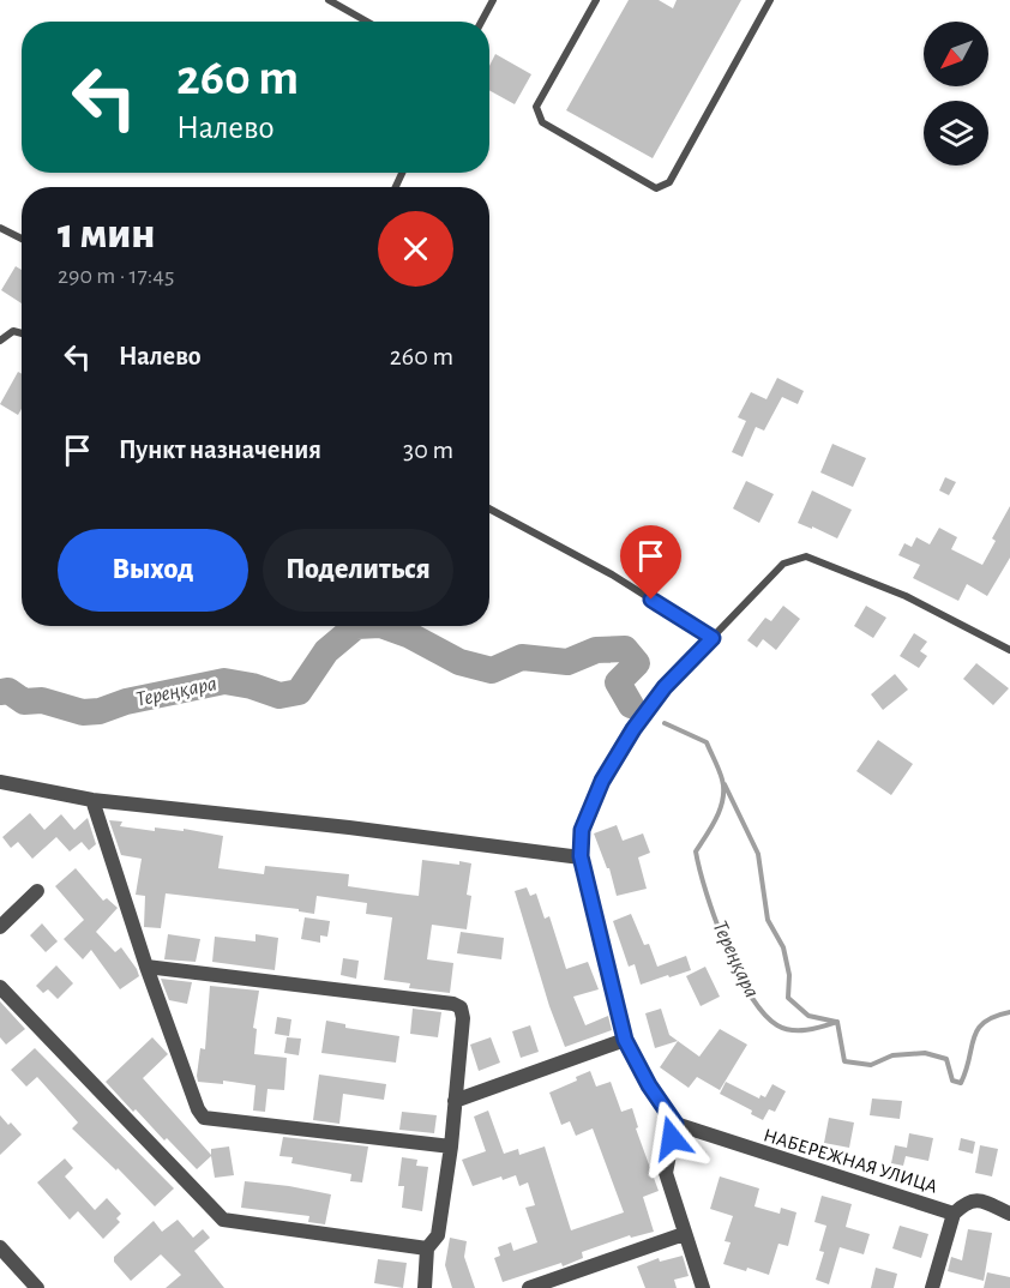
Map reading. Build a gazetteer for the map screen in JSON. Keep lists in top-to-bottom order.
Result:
{
  "streets": {
    "street": ["НАБЕРЕЖНАЯ УЛИЦА"]
  },
  "water": ["Тереңқара"],
  "north": "bottom left",
  "page": {
    "turn": ["260 m", "Налево"],
    "heading": ["1 мин", "290 m · 17:45"],
    "list": [
      {
        "name": "Налево",
        "value": "260 m"
      },
      {
        "name": "Пункт назначения",
        "value": "30 m"
      }
    ],
    "buttons": ["Выход", "Поделиться"]
  }
}
